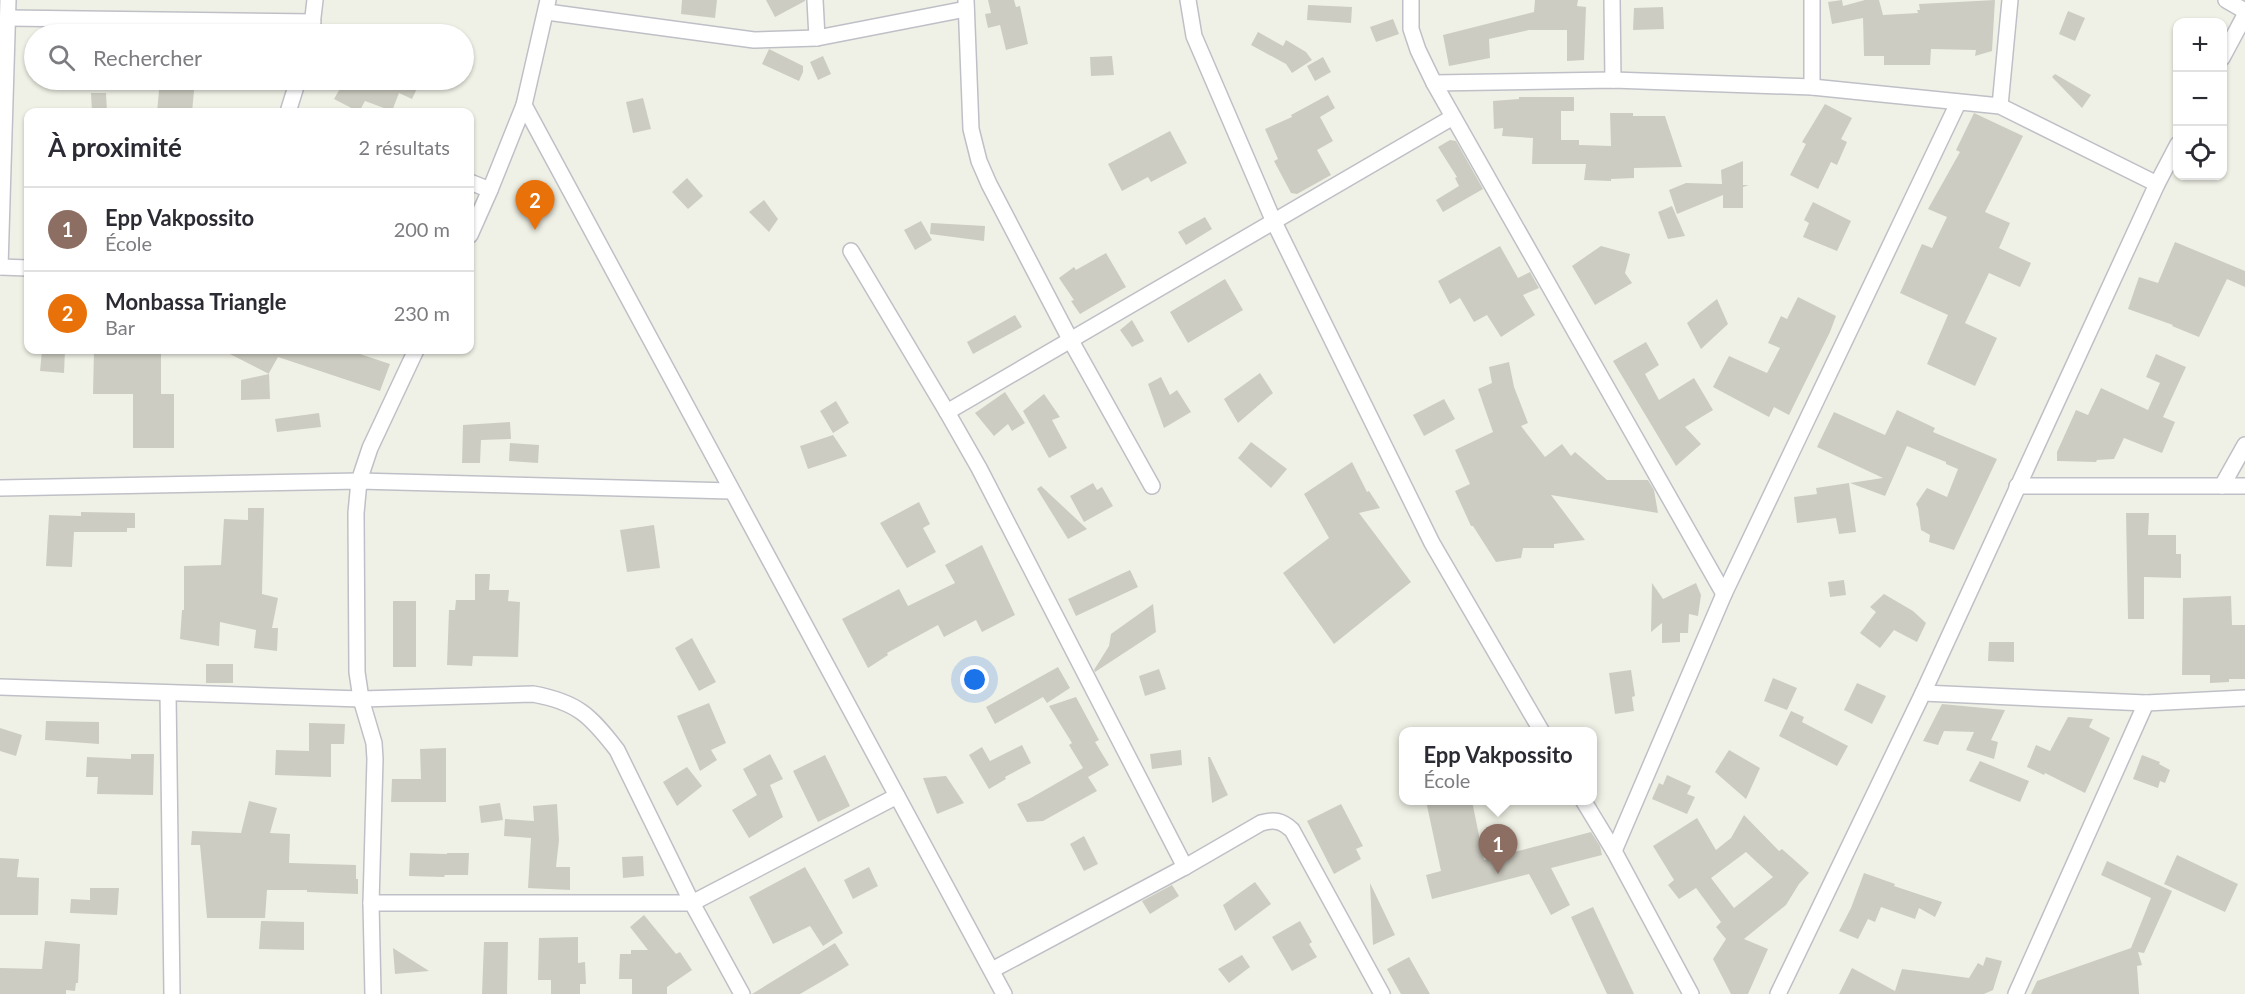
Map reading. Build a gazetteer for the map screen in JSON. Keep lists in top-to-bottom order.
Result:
{
  "page": {
    "map_buttons": ["+", "−"],
    "search": "Rechercher",
    "heading": ["À proximité", "2 résultats"],
    "pins": ["2", "1"],
    "list": [
      {
        "mark": "1",
        "name": "Epp Vakpossito",
        "note": "École",
        "value": "200 m"
      },
      {
        "mark": "2",
        "name": "Monbassa Triangle",
        "note": "Bar",
        "value": "230 m"
      }
    ],
    "popup": ["Epp Vakpossito", "École"]
  }
}
